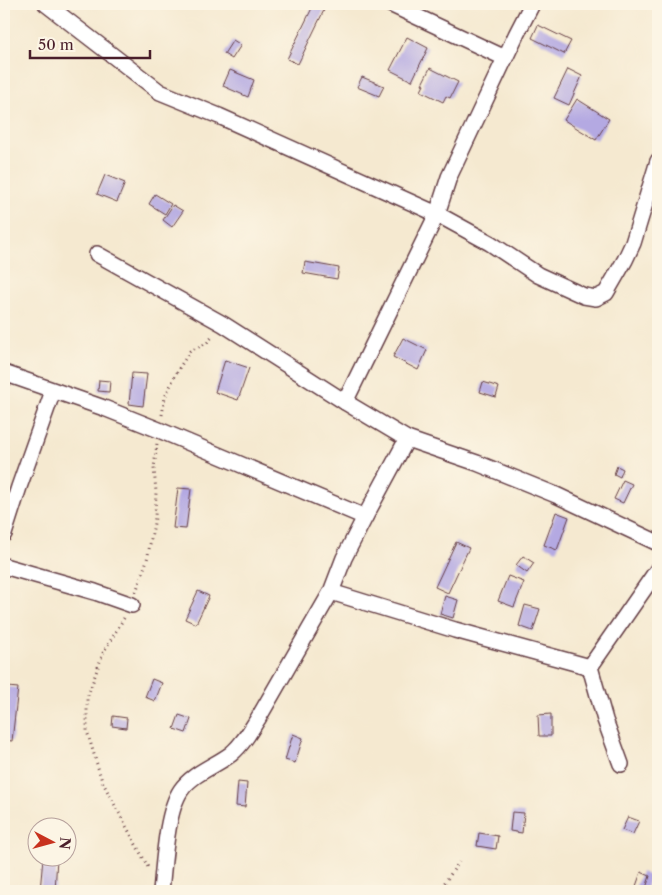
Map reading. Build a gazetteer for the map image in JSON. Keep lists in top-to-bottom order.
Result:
{
  "scale_bar": "50 m",
  "north": "right"
}
